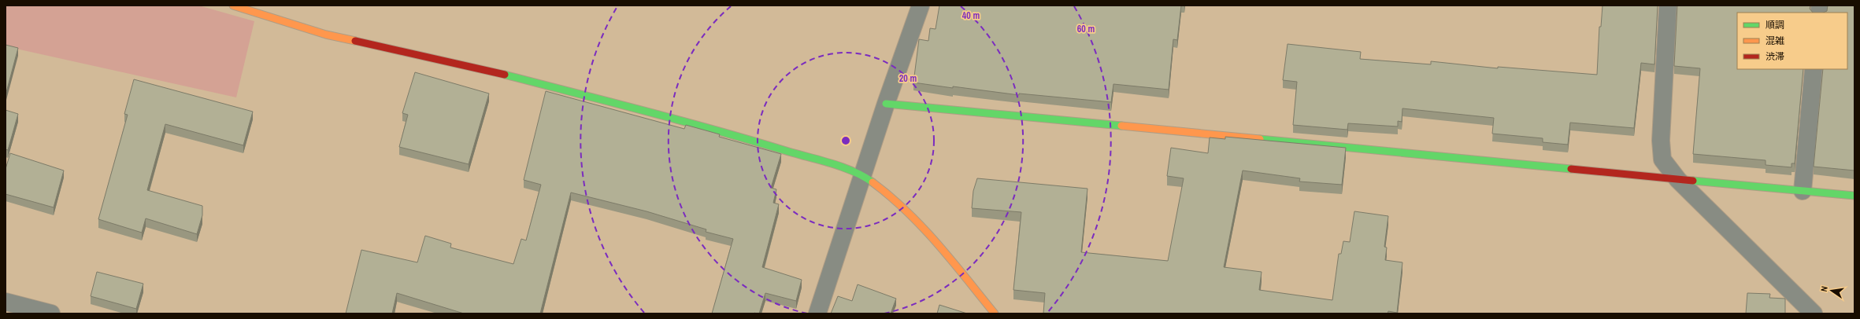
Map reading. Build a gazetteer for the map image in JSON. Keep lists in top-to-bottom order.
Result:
{
  "legend": ["順調", "混雑", "渋滞"],
  "north": "left",
  "rings": ["40 m", "60 m", "20 m"]
}
